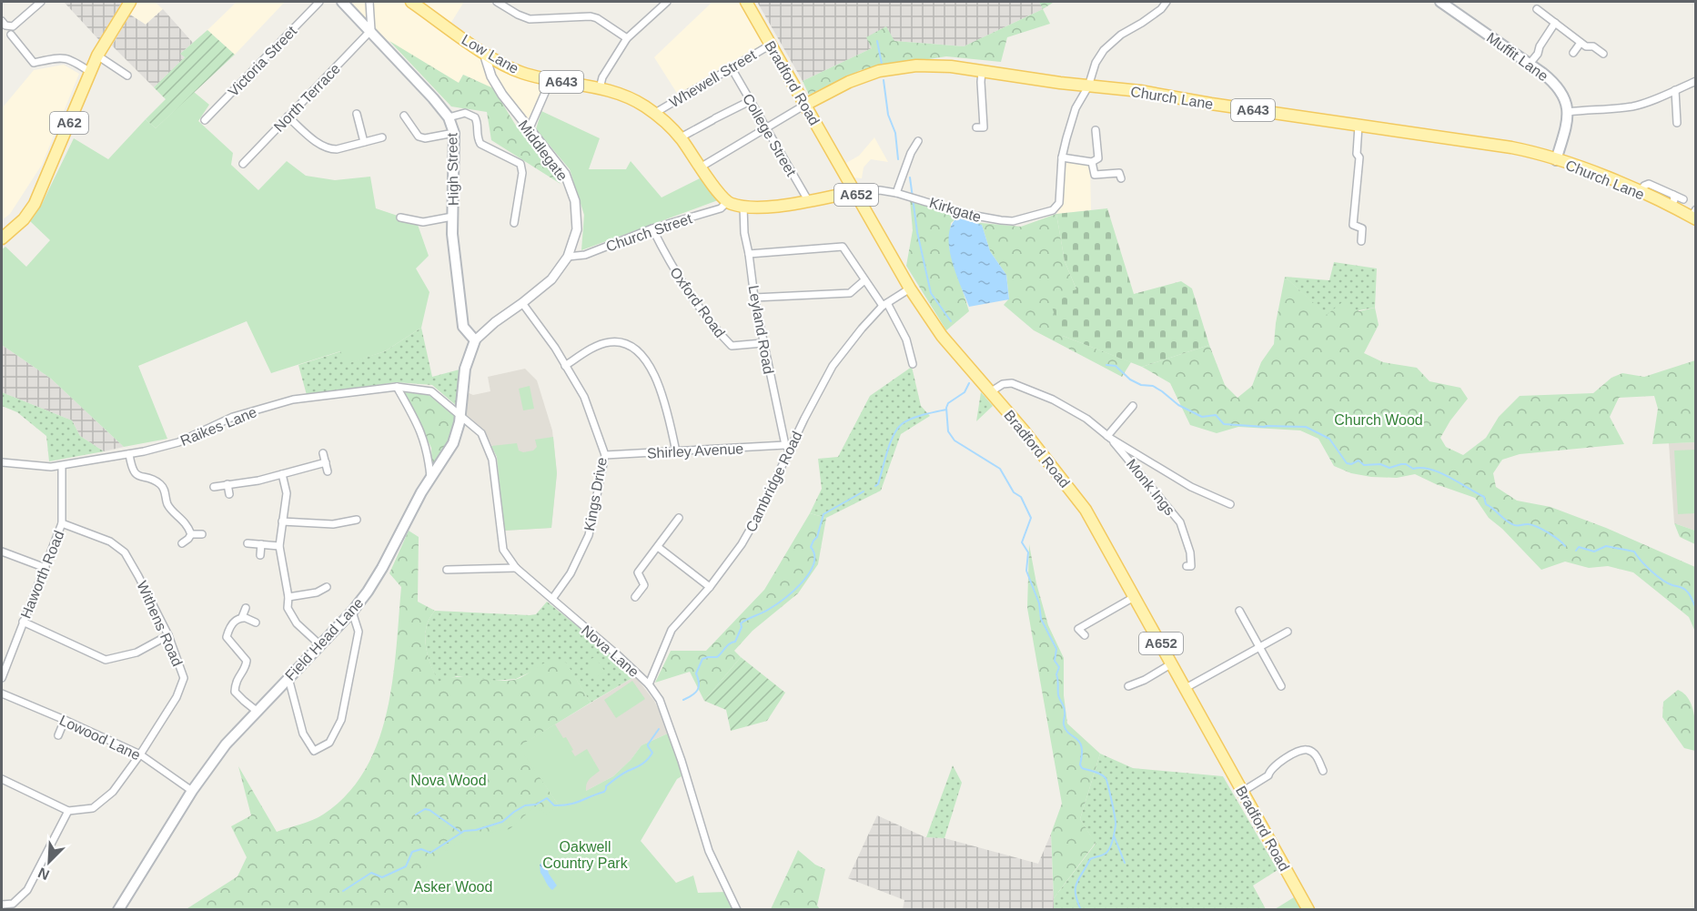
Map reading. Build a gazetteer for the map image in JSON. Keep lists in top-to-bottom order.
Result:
{
  "streets": {
    "main road": [
      "Low Lane",
      "Muffit Lane",
      "A643",
      "Bradford Road",
      "Church Lane",
      "A62",
      "High Street",
      "A652",
      "Kirkgate",
      "Field Head Lane"
    ],
    "street": [
      "Victoria Street",
      "Whewell Street",
      "North Terrace",
      "College Street",
      "Middlegate",
      "Church Street",
      "Oxford Road",
      "Leyland Road",
      "Raikes Lane",
      "Shirley Avenue",
      "Cambridge Road",
      "Monk Ings",
      "Kings Drive",
      "Haworth Road",
      "Withens Road",
      "Nova Lane",
      "Lowood Lane"
    ]
  },
  "crossings": [
    ["Low Lane", "Whewell Street"],
    ["Low Lane", "Middlegate"],
    ["Low Lane", "Kirkgate"],
    ["Low Lane", "Church Street"],
    ["Whewell Street", "Bradford Road"],
    ["Whewell Street", "College Street"],
    ["Bradford Road", "Church Lane"],
    ["Bradford Road", "Kirkgate"],
    ["Bradford Road", "Cambridge Road"],
    ["Bradford Road", "Monk Ings"],
    ["North Terrace", "High Street"],
    ["Church Lane", "Kirkgate"],
    ["College Street", "Kirkgate"],
    ["Middlegate", "High Street"],
    ["Middlegate", "Church Street"],
    ["Middlegate", "Kings Drive"],
    ["Middlegate", "Field Head Lane"],
    ["High Street", "Field Head Lane"],
    ["Kirkgate", "Church Street"],
    ["Kirkgate", "Leyland Road"],
    ["Church Street", "Oxford Road"],
    ["Oxford Road", "Leyland Road"],
    ["Leyland Road", "Shirley Avenue"],
    ["Leyland Road", "Cambridge Road"],
    ["Raikes Lane", "Haworth Road"],
    ["Raikes Lane", "Field Head Lane"],
    ["Raikes Lane", "Nova Lane"],
    ["Shirley Avenue", "Cambridge Road"],
    ["Shirley Avenue", "Kings Drive"],
    ["Cambridge Road", "Nova Lane"],
    ["Kings Drive", "Nova Lane"],
    ["Haworth Road", "Withens Road"],
    ["Withens Road", "Lowood Lane"],
    ["Field Head Lane", "Nova Lane"],
    ["Field Head Lane", "Lowood Lane"]
  ],
  "parks": [
    "Church Wood",
    "Nova Wood",
    "Oakwell Country Park",
    "Asker Wood"
  ],
  "north": "bottom left"
}
